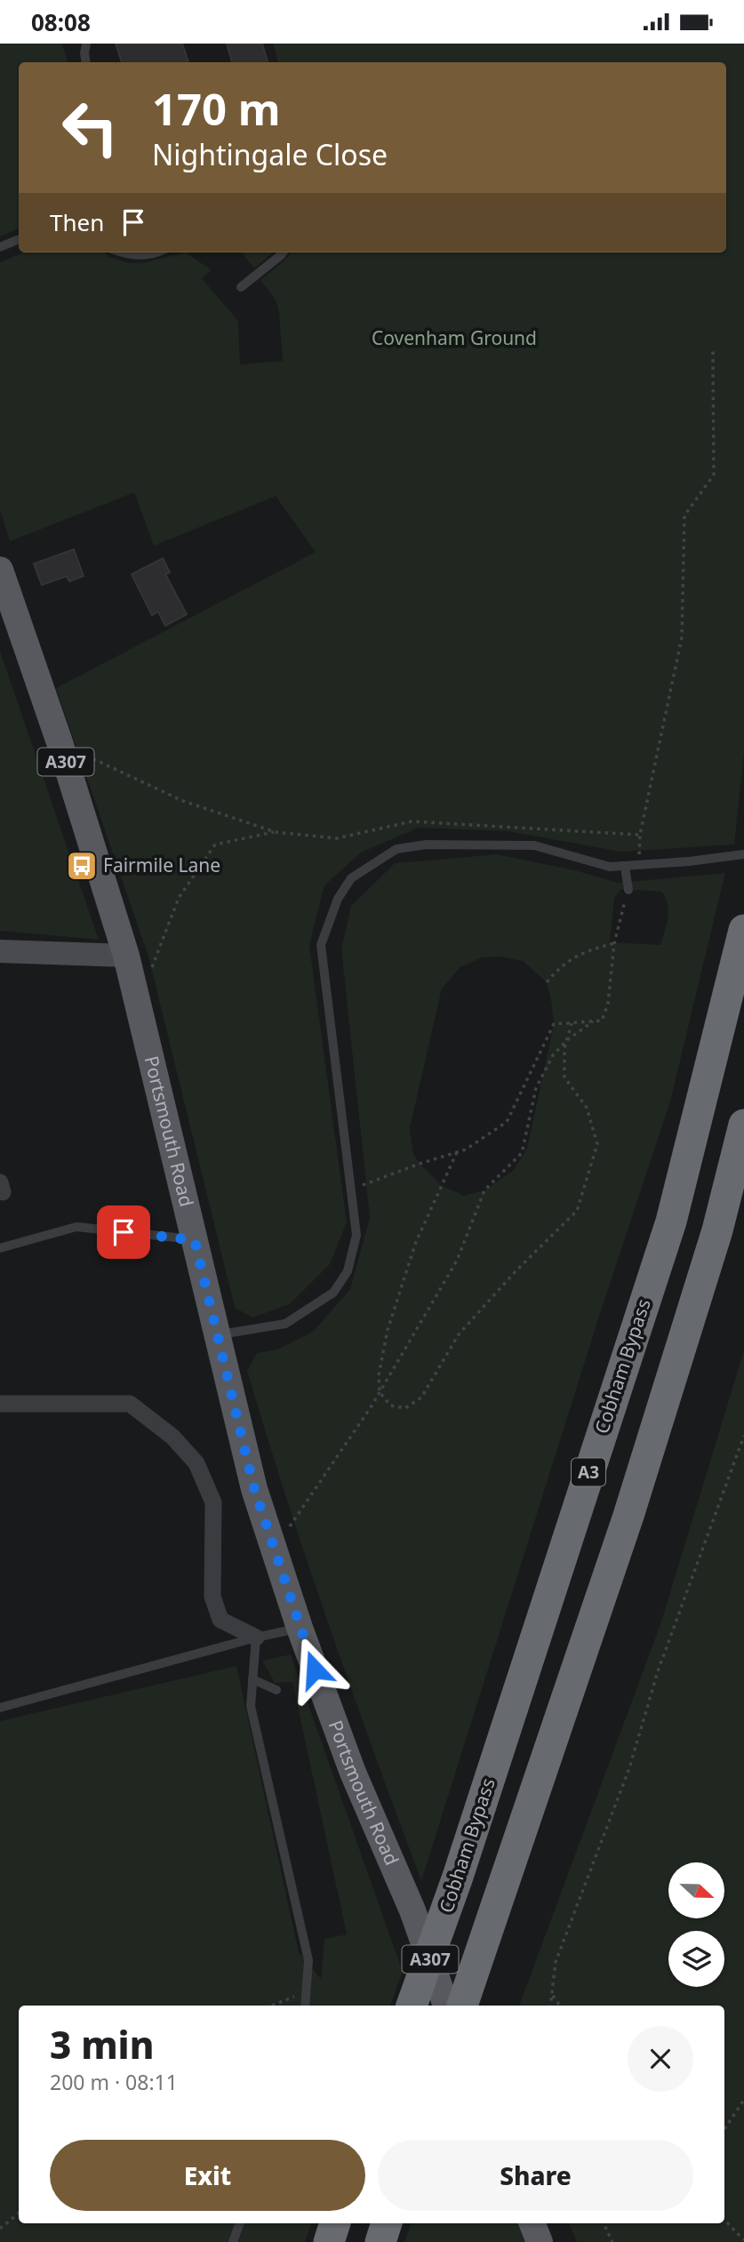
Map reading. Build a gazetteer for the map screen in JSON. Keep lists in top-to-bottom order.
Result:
{
  "streets": {
    "highway": ["Cobham Bypass", "A3"],
    "main road": ["A307", "Portsmouth Road"]
  },
  "parks": ["Covenham Ground"],
  "places": {
    "bus stop": ["Fairmile Lane"]
  },
  "north": "right",
  "page": {
    "status": "08:08",
    "turn": ["170 m", "Nightingale Close"],
    "then": "Then",
    "heading": ["3 min", "200 m · 08:11"],
    "buttons": ["Exit", "Share"]
  }
}
